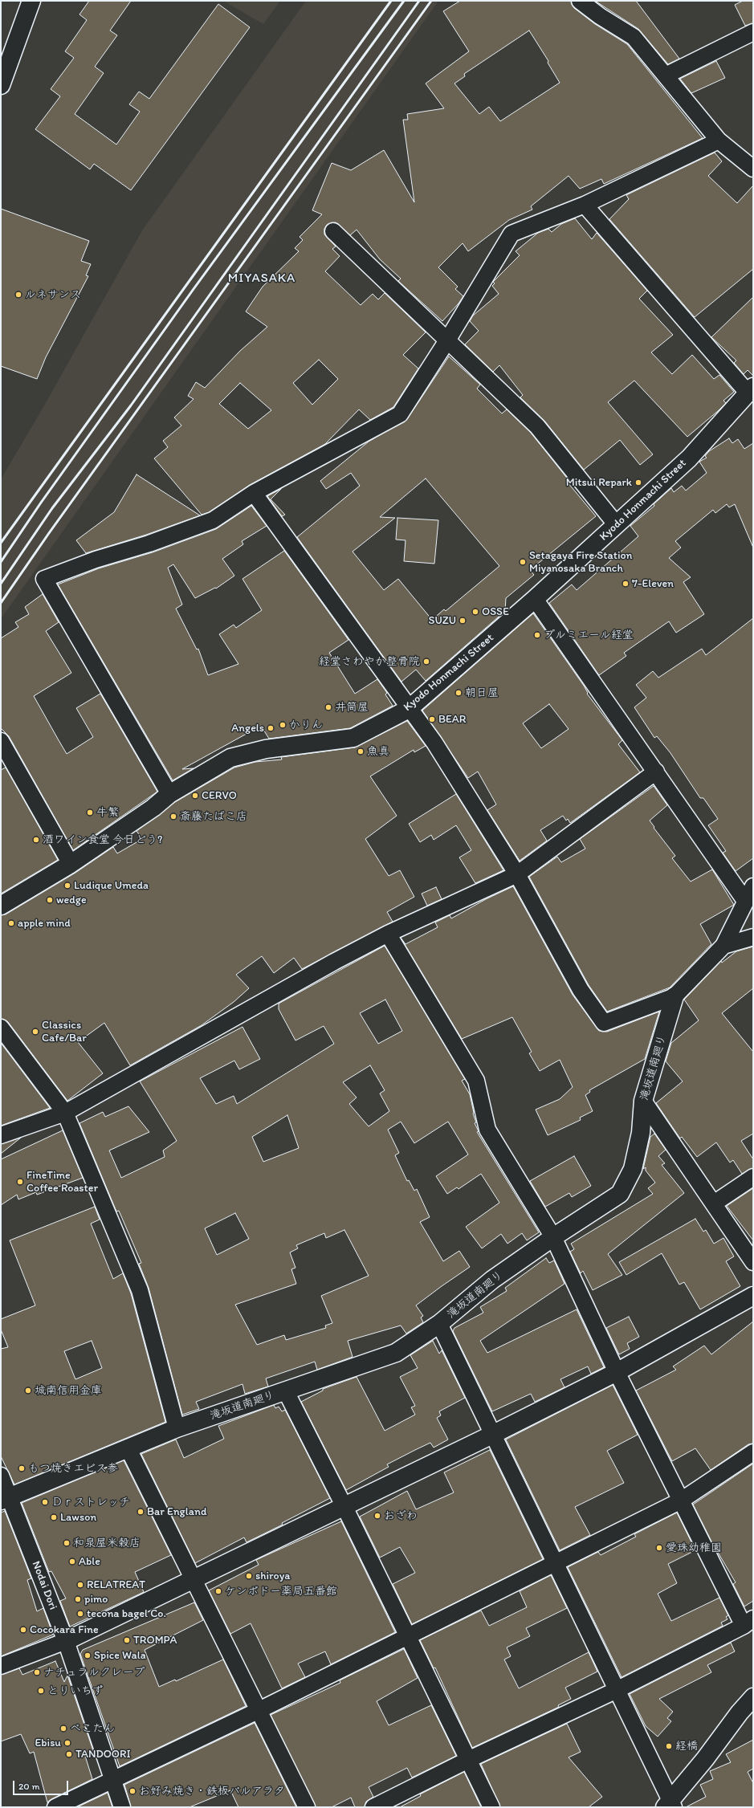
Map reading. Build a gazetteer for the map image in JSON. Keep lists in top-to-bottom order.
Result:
{
  "streets": {
    "street": ["Kyodo Honmachi Street", "滝坂道南廻り", "Nodai Dori"]
  },
  "crossings": [
    ["滝坂道南廻り", "Nodai Dori"]
  ],
  "districts": ["MIYASAKA"],
  "places": [
    "ルネサンス",
    "Mitsui Repark",
    "Setagaya Fire Station Miyanosaka Branch",
    "7-Eleven",
    "OSSE",
    "SUZU",
    "プルミエール経堂",
    "経堂さわやか整骨院",
    "朝日屋",
    "井筒屋",
    "BEAR",
    "かりん",
    "Angels",
    "魚真",
    "CERVO",
    "牛繁",
    "斎藤たばこ店",
    "酒ワイン食堂 今日どう?",
    "Ludique Umeda",
    "wedge",
    "apple mind",
    "Classics Cafe/Bar",
    "FineTime Coffee Roaster",
    "城南信用金庫",
    "もつ焼きエビス参",
    "Ｄｒストレッチ",
    "Bar England",
    "おざわ",
    "Lawson",
    "和泉屋米穀店",
    "愛珠幼稚園",
    "Able",
    "shiroya",
    "RELATREAT",
    "ケンポドー薬局五番館",
    "pimo",
    "tecona bagel Co.",
    "Cocokara Fine",
    "TROMPA",
    "Spice Wala",
    "ナチュラルクレープ",
    "とりいちず",
    "べこたん",
    "Ebisu",
    "経橋",
    "TANDOORI",
    "お好み焼き・鉄板バルアラタ"
  ],
  "scale_bar": "20 m"
}
